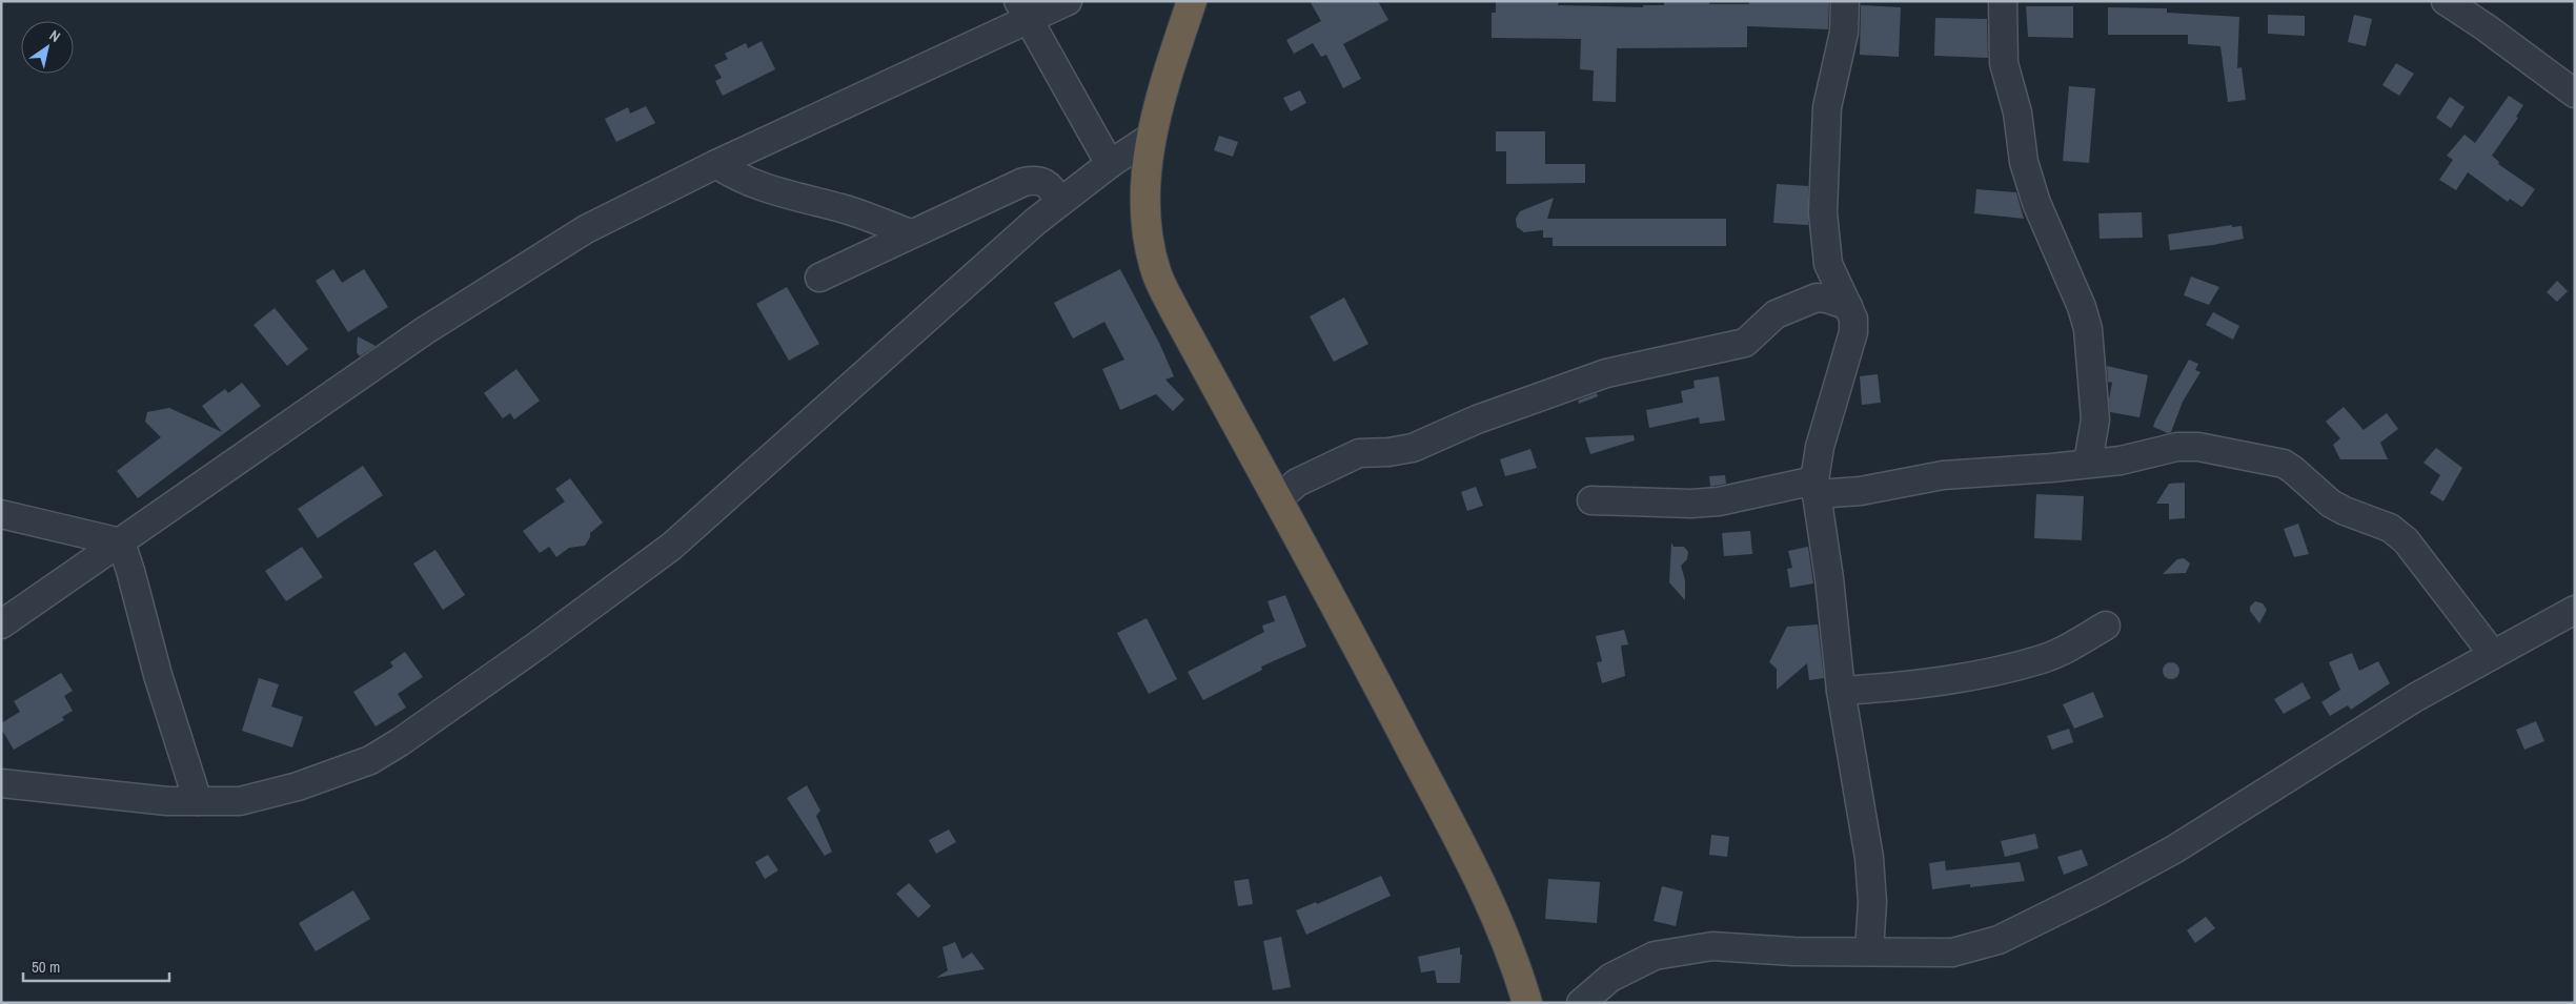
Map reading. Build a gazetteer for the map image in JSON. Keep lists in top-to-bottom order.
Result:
{
  "scale_bar": "50 m",
  "north": "top right"
}
